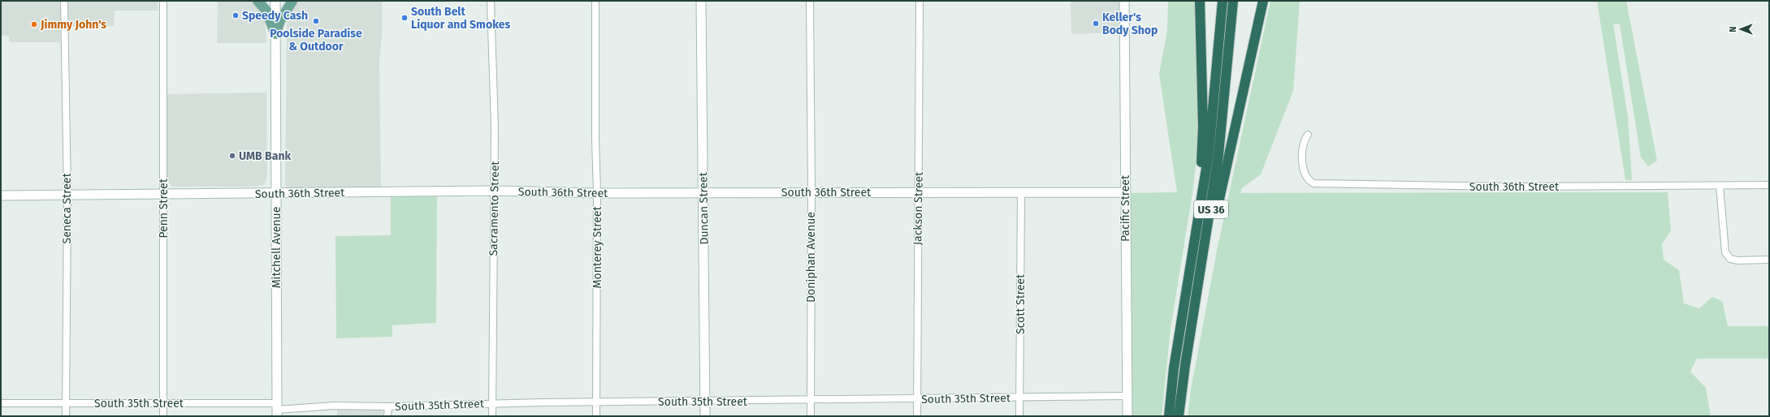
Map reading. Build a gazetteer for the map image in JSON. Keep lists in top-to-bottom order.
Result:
{
  "streets": {
    "highway": ["US 36"],
    "street": [
      "South 36th Street",
      "Seneca Street",
      "Penn Street",
      "Sacramento Street",
      "Duncan Street",
      "Jackson Street",
      "Pacific Street",
      "Mitchell Avenue",
      "Monterey Street",
      "Doniphan Avenue",
      "Scott Street",
      "South 35th Street"
    ]
  },
  "crossings": [
    ["South 36th Street", "Seneca Street"],
    ["South 36th Street", "Penn Street"],
    ["South 36th Street", "Sacramento Street"],
    ["South 36th Street", "Duncan Street"],
    ["South 36th Street", "Jackson Street"],
    ["South 36th Street", "Pacific Street"],
    ["South 36th Street", "Mitchell Avenue"],
    ["South 36th Street", "Monterey Street"],
    ["South 36th Street", "Doniphan Avenue"],
    ["South 36th Street", "Scott Street"],
    ["Seneca Street", "South 35th Street"],
    ["Penn Street", "South 35th Street"],
    ["Sacramento Street", "South 35th Street"],
    ["Duncan Street", "South 35th Street"],
    ["Jackson Street", "South 35th Street"],
    ["Pacific Street", "South 35th Street"],
    ["Mitchell Avenue", "South 35th Street"],
    ["Monterey Street", "South 35th Street"],
    ["Doniphan Avenue", "South 35th Street"],
    ["Scott Street", "South 35th Street"]
  ],
  "places": [
    "Speedy Cash",
    "South Belt Liquor and Smokes",
    "Poolside Paradise & Outdoor",
    "Keller's Body Shop",
    "Jimmy John's",
    "UMB Bank"
  ],
  "north": "left"
}
